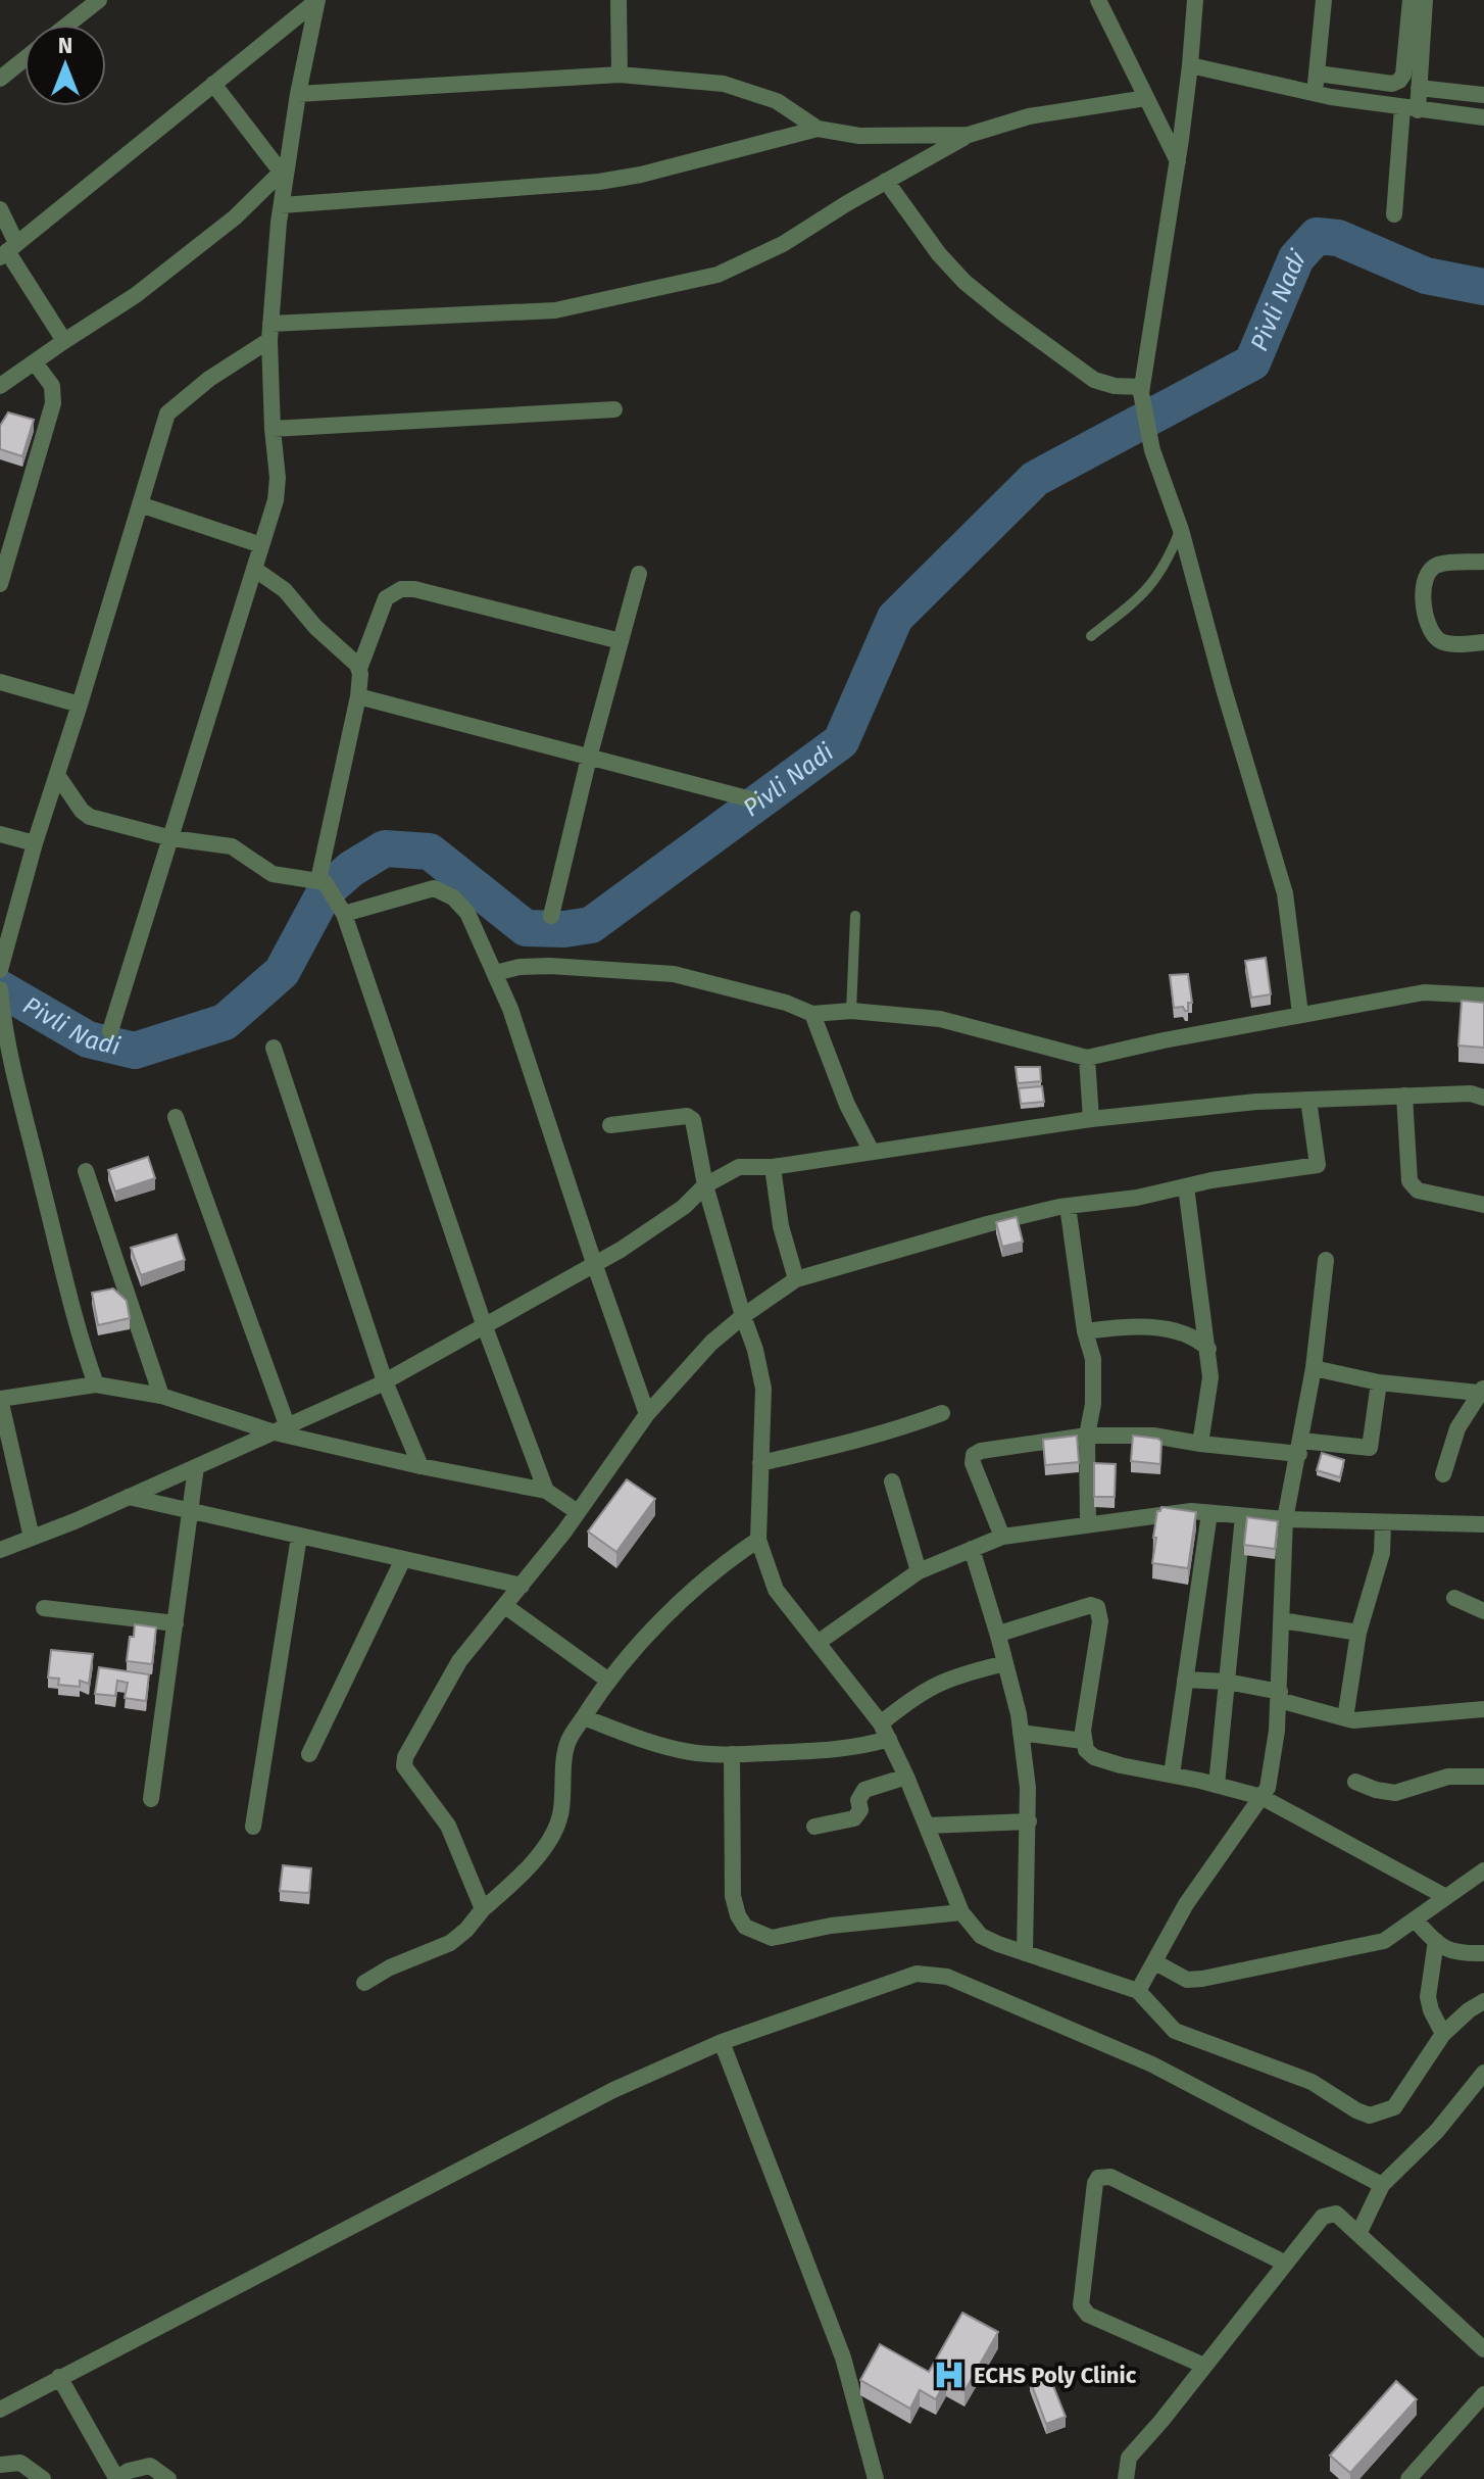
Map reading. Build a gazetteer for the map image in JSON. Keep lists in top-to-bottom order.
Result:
{
  "water": ["Pivli Nadi"],
  "places": {
    "hospital": ["ECHS Poly Clinic"]
  },
  "north": "top"
}
